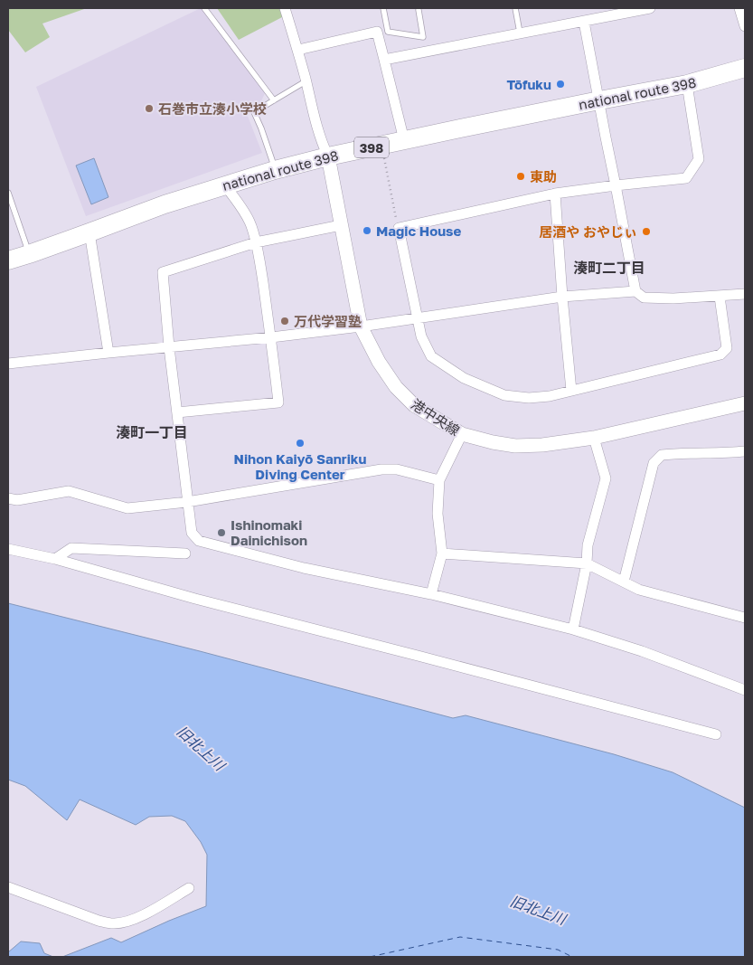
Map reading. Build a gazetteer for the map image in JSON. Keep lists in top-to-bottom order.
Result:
{
  "streets": {
    "highway": ["national route 398", "398"],
    "street": ["港中央線"]
  },
  "crossings": [
    ["national route 398", "港中央線"]
  ],
  "districts": ["湊町二丁目", "湊町一丁目"],
  "water": ["旧北上川"],
  "places": [
    "Tōfuku",
    "石巻市立湊小学校",
    "東助",
    "Magic House",
    "居酒や おやじぃ",
    "万代学習塾",
    "Nihon Kaiyō Sanriku Diving Center",
    "Ishinomaki Dainichison"
  ]
}
